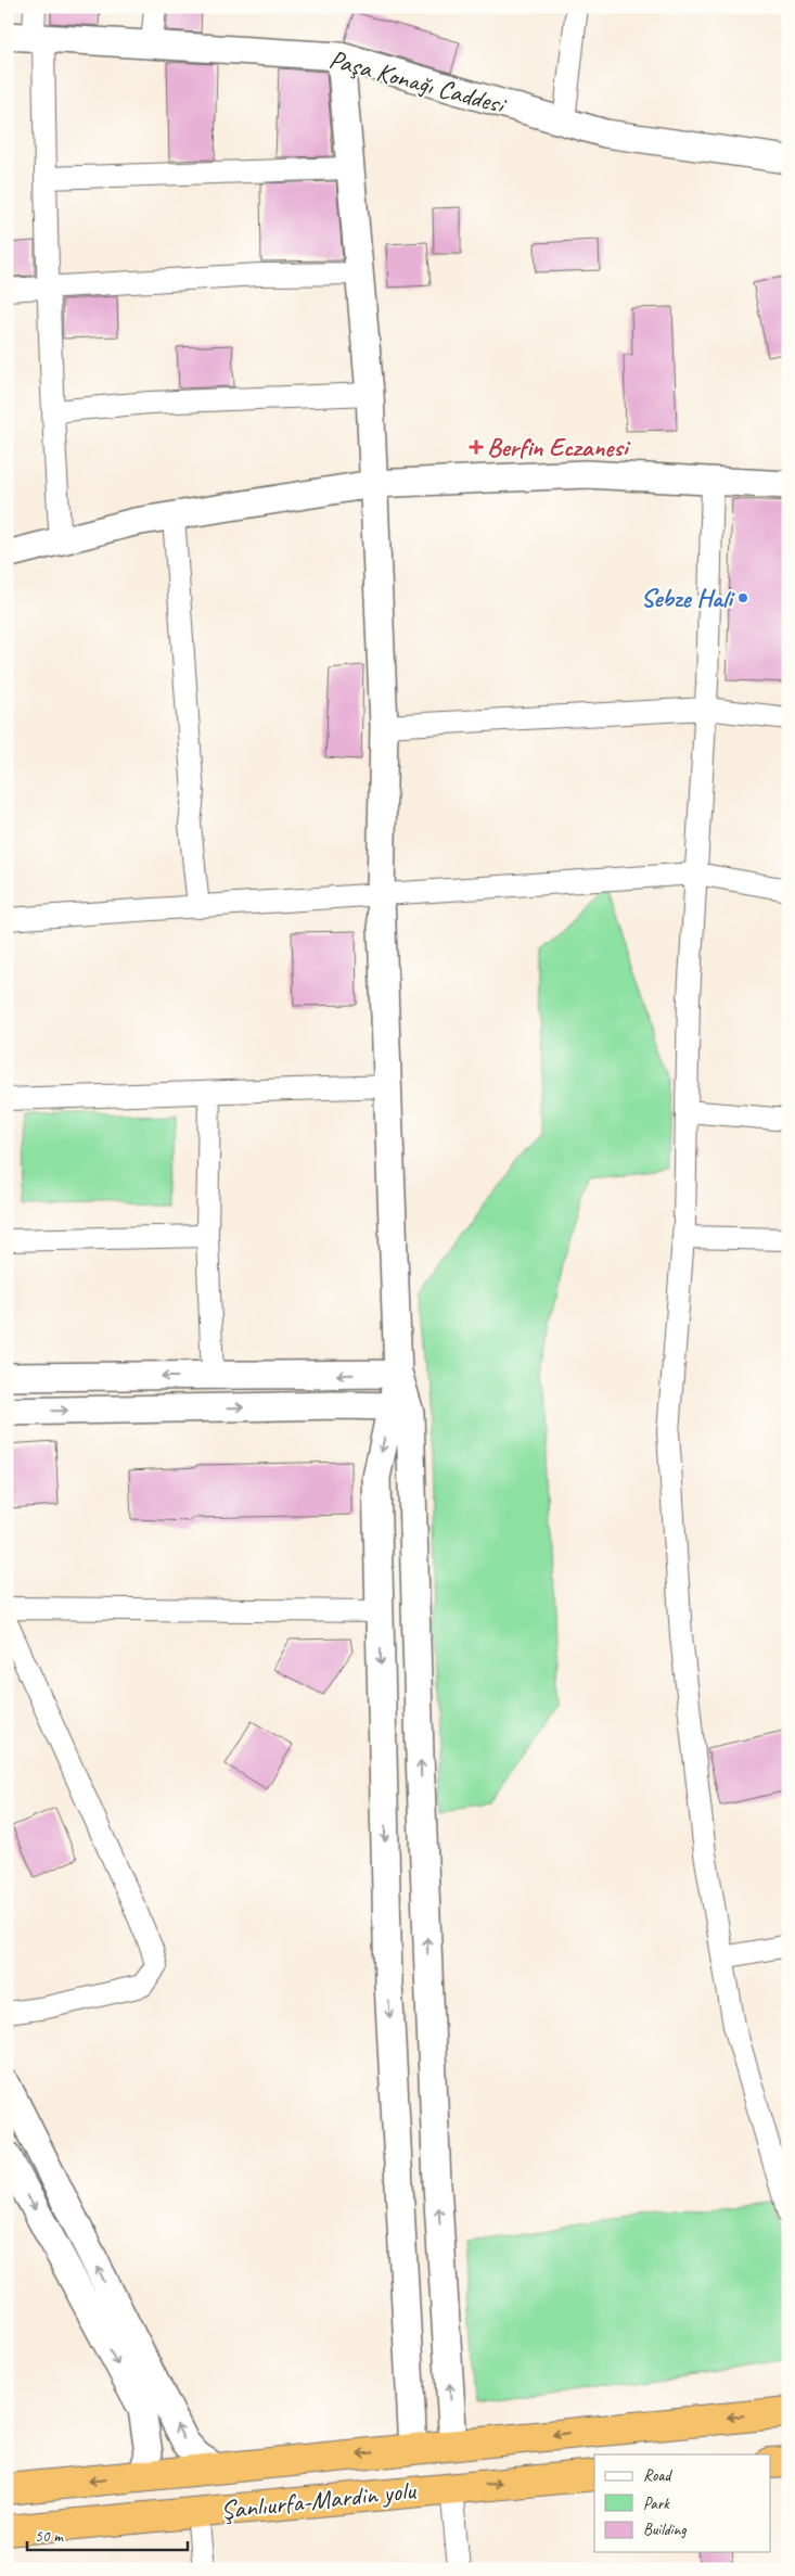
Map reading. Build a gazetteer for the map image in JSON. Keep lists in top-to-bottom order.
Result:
{
  "streets": {
    "highway": ["Şanlıurfa-Mardin yolu"],
    "street": ["Paşa Konağı Caddesi"]
  },
  "places": {
    "health": ["Berfin Eczanesi"],
    "other": ["Sebze Hali"]
  },
  "legend": ["Road", "Park", "Building"],
  "scale_bar": "50 m"
}
